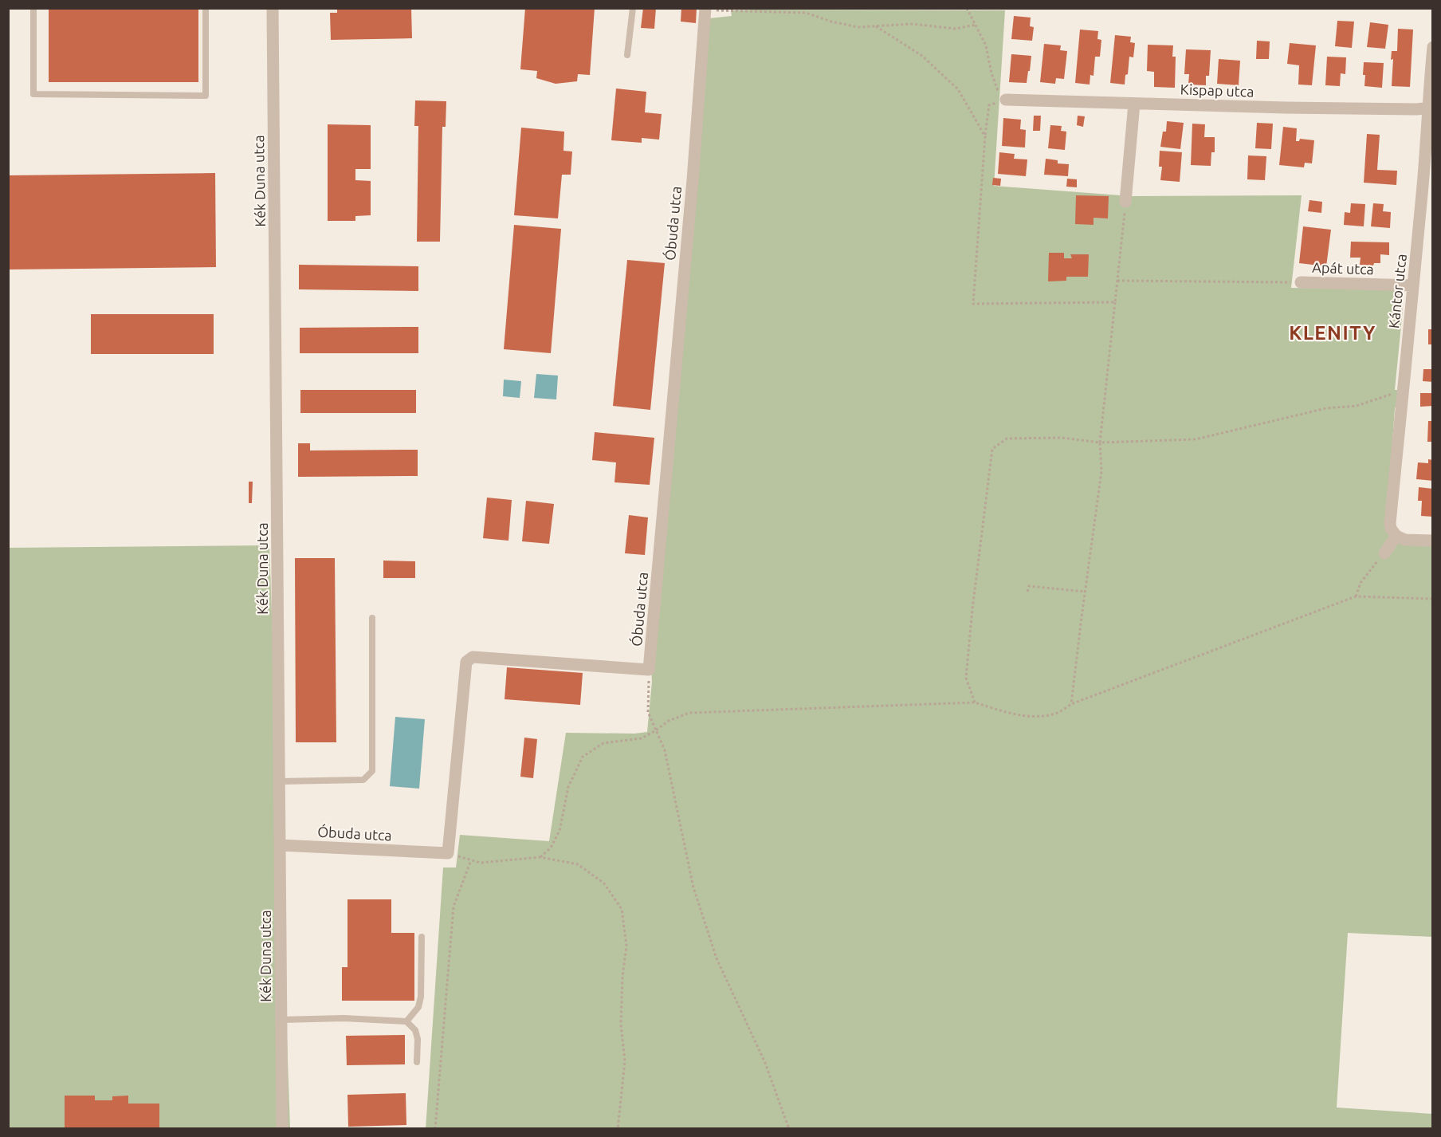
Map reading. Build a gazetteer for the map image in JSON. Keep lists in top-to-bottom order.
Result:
{
  "streets": {
    "street": [
      "Kispap utca",
      "Kék Duna utca",
      "Óbuda utca",
      "Apát utca",
      "Kántor utca"
    ]
  },
  "crossings": [
    ["Kispap utca", "Kántor utca"],
    ["Kék Duna utca", "Óbuda utca"],
    ["Apát utca", "Kántor utca"]
  ],
  "districts": ["KLENITY"]
}
